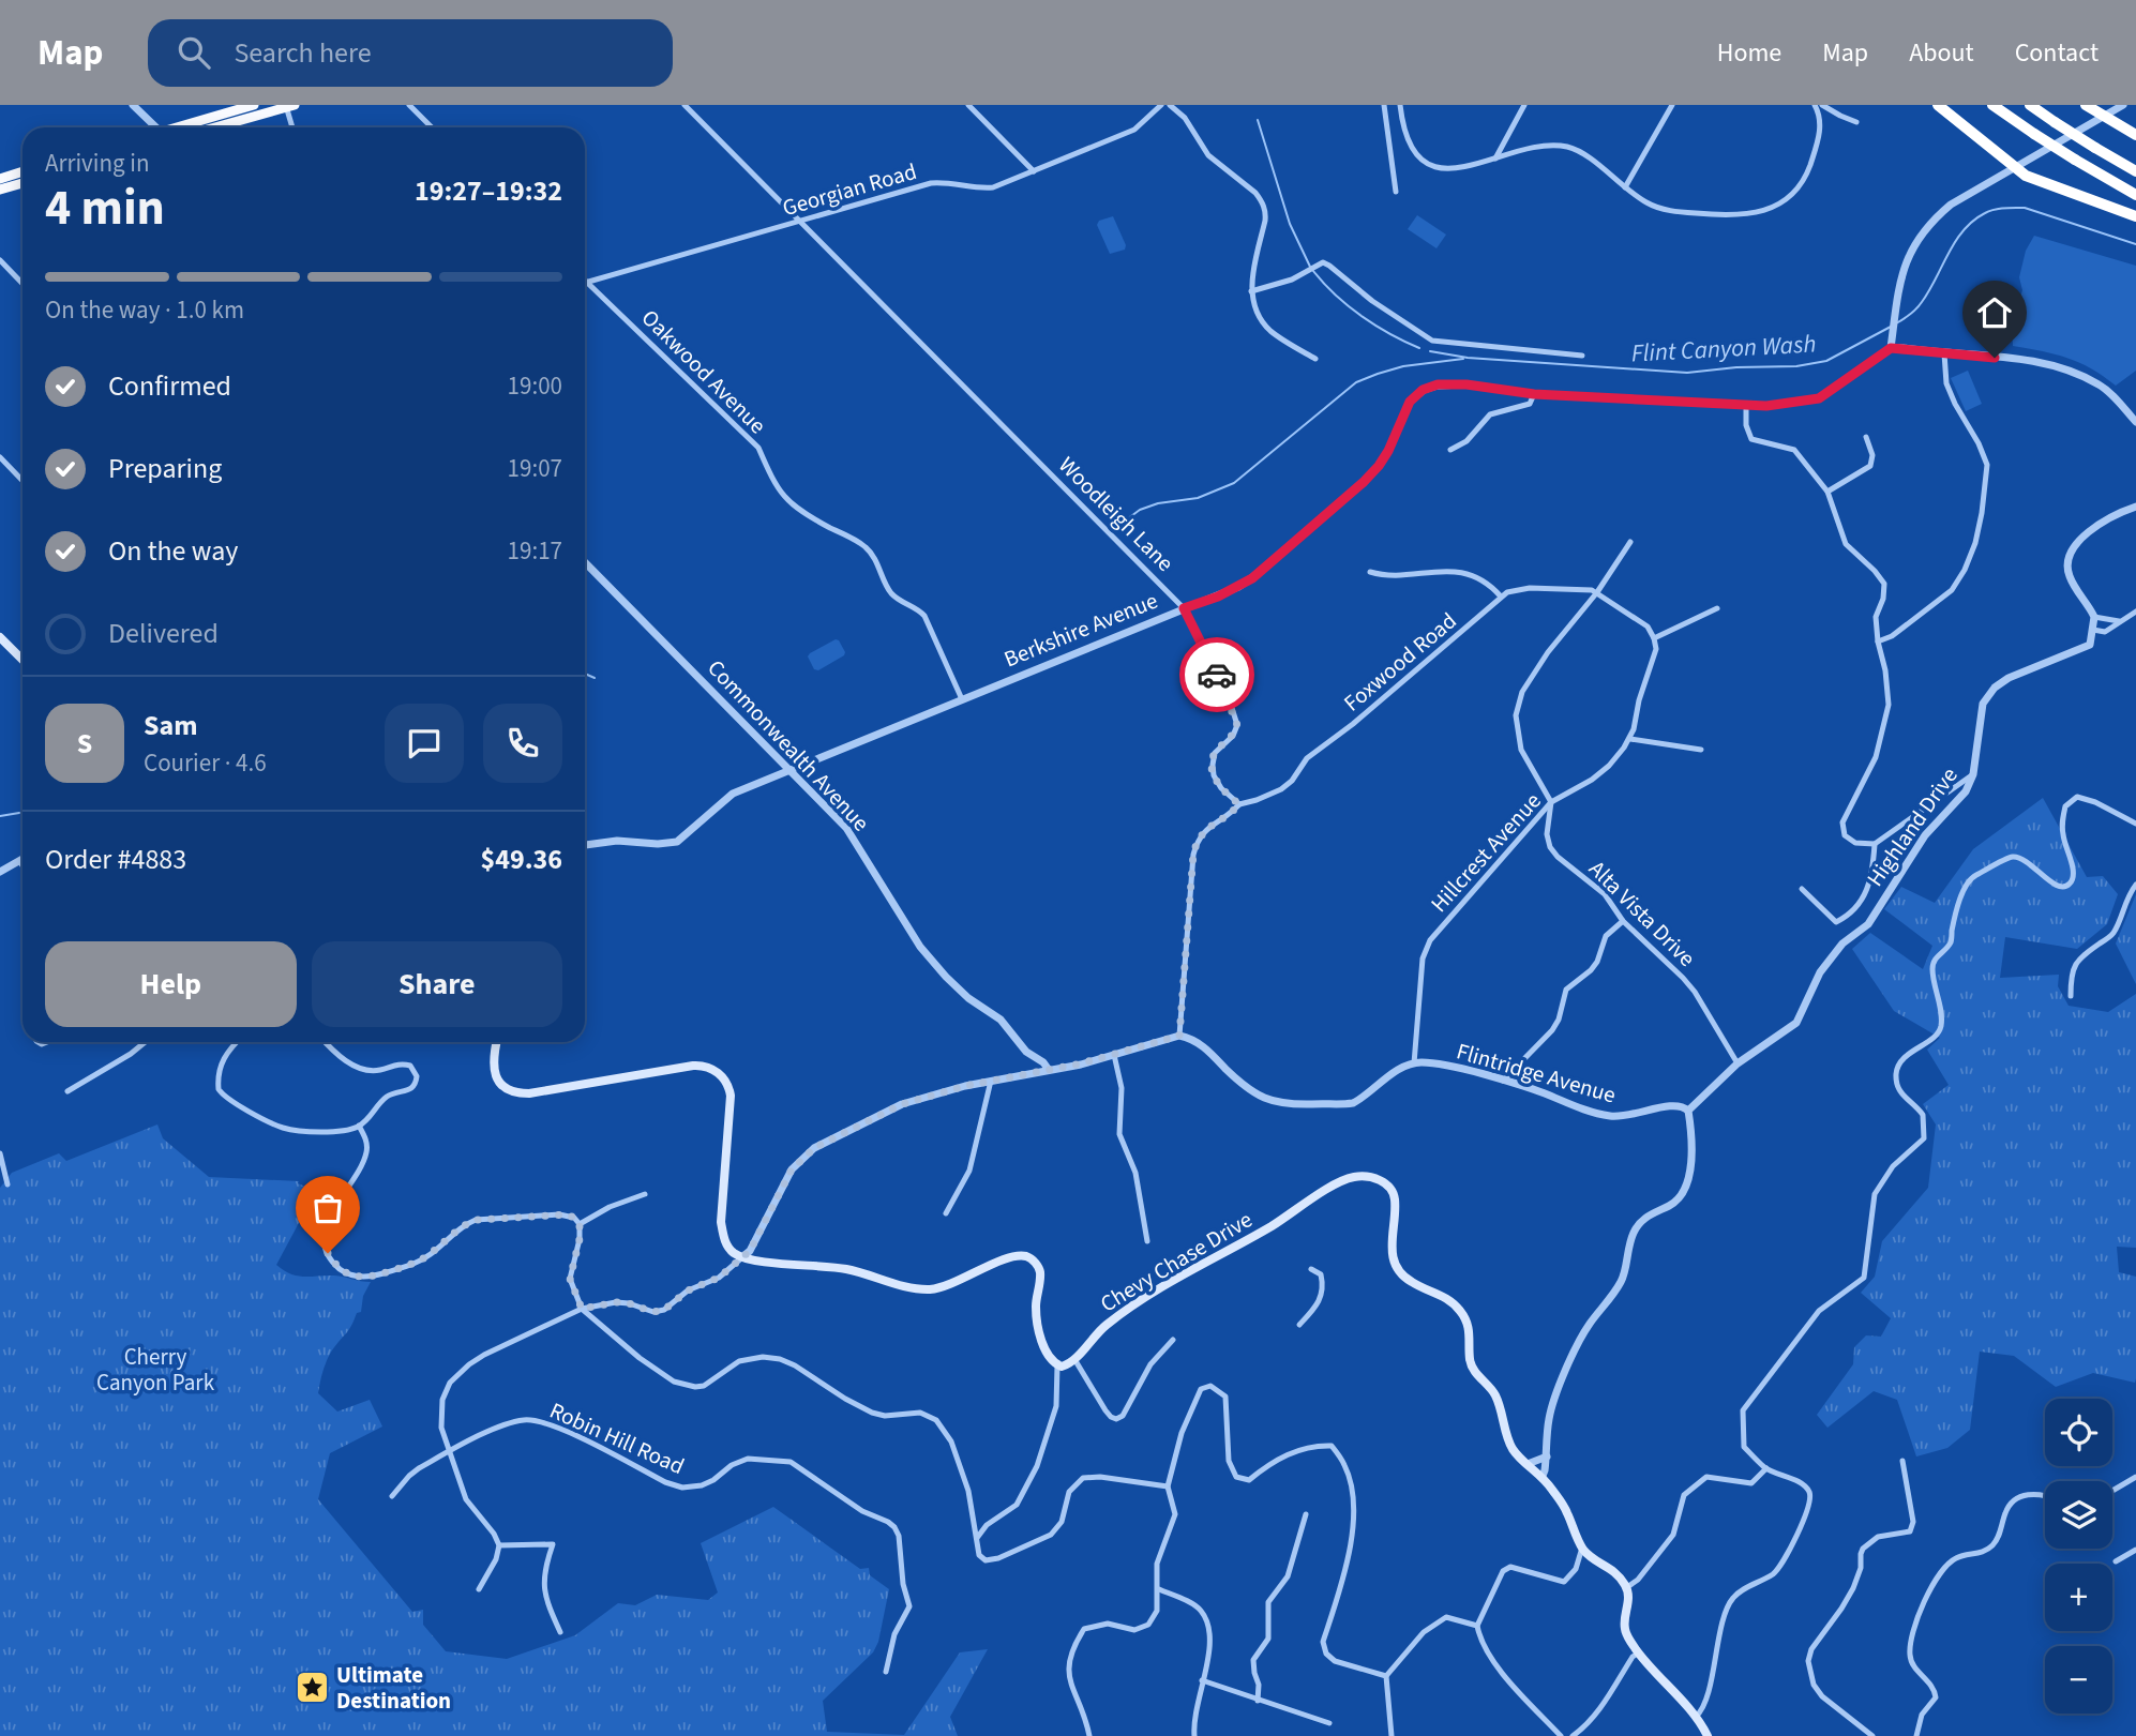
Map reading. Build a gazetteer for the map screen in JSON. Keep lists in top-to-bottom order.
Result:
{
  "streets": {
    "main road": ["Chevy Chase Drive"],
    "street": [
      "Georgian Road",
      "Oakwood Avenue",
      "Woodleigh Lane",
      "Berkshire Avenue",
      "Foxwood Road",
      "Commonwealth Avenue",
      "Highland Drive",
      "Hillcrest Avenue",
      "Alta Vista Drive",
      "Flintridge Avenue",
      "Robin Hill Road"
    ]
  },
  "crossings": [
    ["Georgian Road", "Oakwood Avenue"],
    ["Georgian Road", "Woodleigh Lane"],
    ["Oakwood Avenue", "Berkshire Avenue"],
    ["Woodleigh Lane", "Berkshire Avenue"],
    ["Woodleigh Lane", "Foxwood Road"],
    ["Berkshire Avenue", "Commonwealth Avenue"],
    ["Highland Drive", "Alta Vista Drive"],
    ["Highland Drive", "Flintridge Avenue"],
    ["Hillcrest Avenue", "Alta Vista Drive"],
    ["Hillcrest Avenue", "Flintridge Avenue"]
  ],
  "water": ["Flint Canyon Wash"],
  "parks": ["Cherry Canyon Park"],
  "places": {
    "place": ["Ultimate Destination"]
  },
  "page": {
    "header": "Map",
    "search": "Search here",
    "nav": [
      "Home",
      "Map",
      "About",
      "Contact"
    ],
    "heading": ["4 min", "Arriving in", "19:27–19:32"],
    "panel": [
      "Sam",
      "Courier · 4.6",
      "Order #4883",
      "$49.36"
    ],
    "bar": "On the way · 1.0 km",
    "list": [
      ["Confirmed", "19:00"],
      ["Preparing", "19:07"],
      ["On the way", "19:17"],
      "Delivered"
    ],
    "round": "S",
    "buttons": ["Help", "Share"],
    "map_buttons": ["+", "−"]
  }
}
